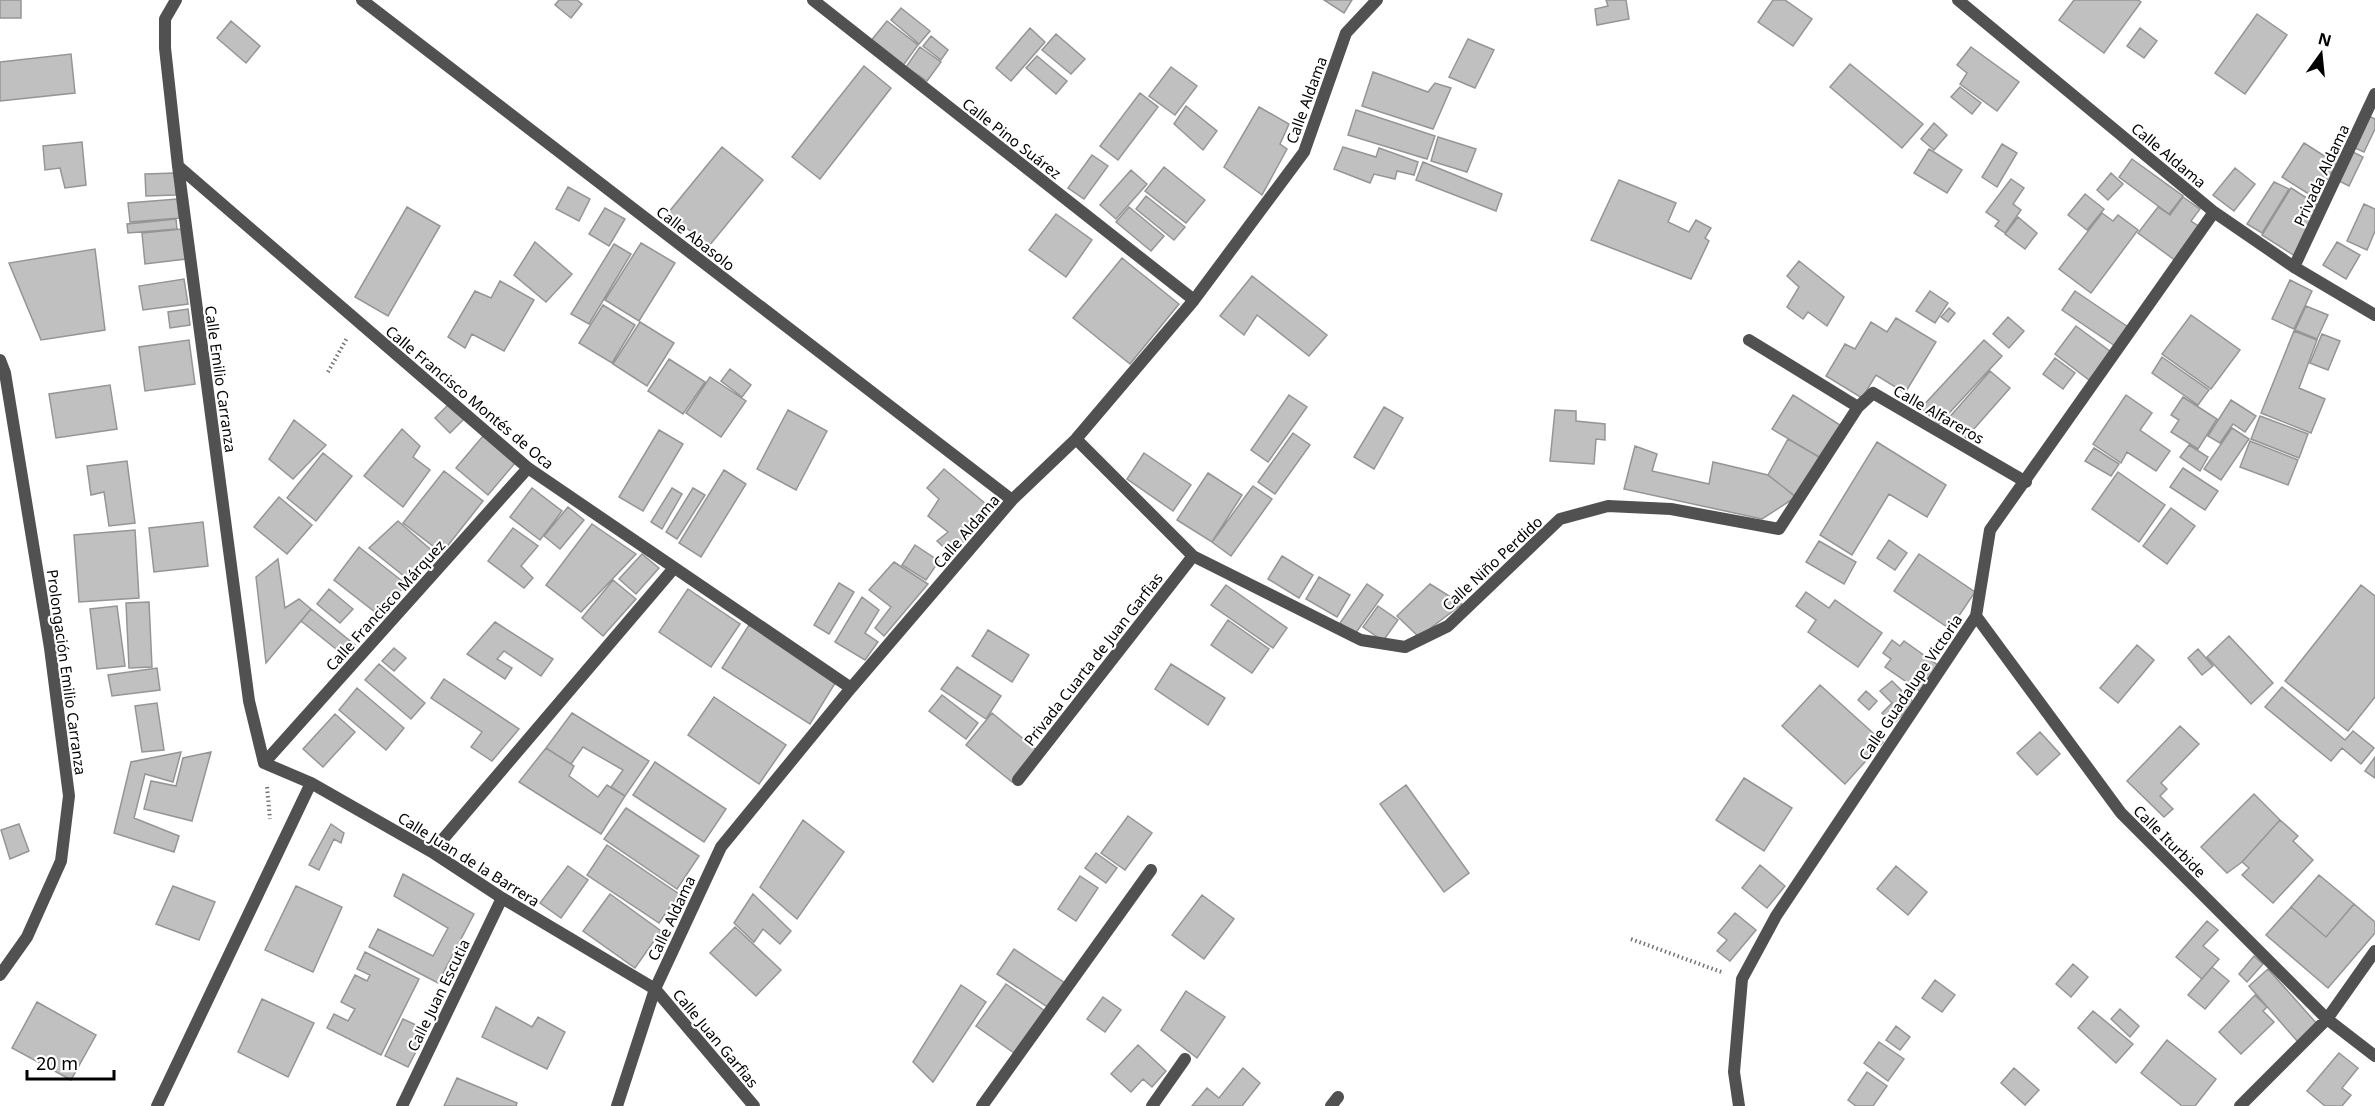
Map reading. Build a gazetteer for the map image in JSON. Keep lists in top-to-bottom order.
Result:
{
  "streets": {
    "street": [
      "Calle Aldama",
      "Calle Pino Suárez",
      "Privada Aldama",
      "Calle Abasolo",
      "Calle Emilio Carranza",
      "Calle Francisco Montés de Oca",
      "Calle Alfareros",
      "Calle Niño Perdido",
      "Calle Francisco Márquez",
      "Privada Cuarta de Juan Garfias",
      "Prolongación Emilio Carranza",
      "Calle Guadalupe Victoria",
      "Calle Iturbide",
      "Calle Juan de la Barrera",
      "Calle Juan Escutia",
      "Calle Juan Garfias"
    ]
  },
  "crossings": [
    ["Calle Aldama", "Calle Pino Suárez"],
    ["Calle Aldama", "Privada Aldama"],
    ["Calle Aldama", "Calle Abasolo"],
    ["Calle Aldama", "Calle Francisco Montés de Oca"],
    ["Calle Aldama", "Calle Niño Perdido"],
    ["Calle Aldama", "Calle Guadalupe Victoria"],
    ["Calle Aldama", "Calle Juan de la Barrera"],
    ["Calle Aldama", "Calle Juan Garfias"],
    ["Calle Emilio Carranza", "Calle Francisco Montés de Oca"],
    ["Calle Emilio Carranza", "Calle Francisco Márquez"],
    ["Calle Emilio Carranza", "Calle Juan de la Barrera"],
    ["Calle Francisco Montés de Oca", "Calle Francisco Márquez"],
    ["Calle Alfareros", "Calle Niño Perdido"],
    ["Calle Alfareros", "Calle Guadalupe Victoria"],
    ["Calle Niño Perdido", "Privada Cuarta de Juan Garfias"],
    ["Calle Francisco Márquez", "Calle Juan de la Barrera"],
    ["Calle Guadalupe Victoria", "Calle Iturbide"],
    ["Calle Juan de la Barrera", "Calle Juan Escutia"],
    ["Calle Juan de la Barrera", "Calle Juan Garfias"]
  ],
  "scale_bar": "20 m",
  "north": "top"
}
